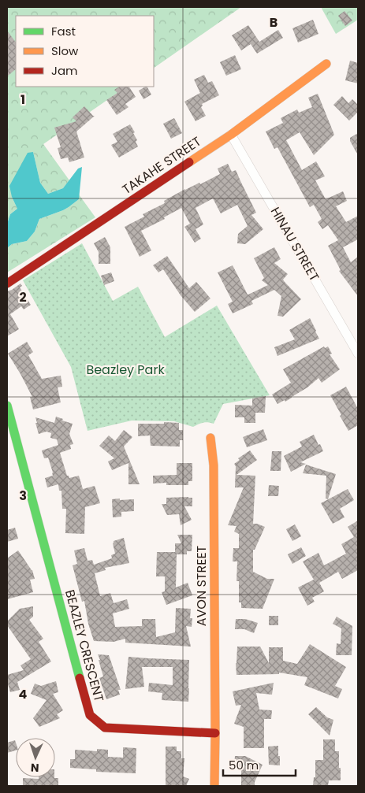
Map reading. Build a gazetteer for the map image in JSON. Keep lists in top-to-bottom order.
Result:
{
  "streets": {
    "street": [
      "TAKAHE STREET",
      "HINAU STREET",
      "AVON STREET",
      "BEAZLEY CRESCENT"
    ]
  },
  "crossings": [
    ["TAKAHE STREET", "HINAU STREET"],
    ["AVON STREET", "BEAZLEY CRESCENT"]
  ],
  "parks": ["Beazley Park"],
  "legend": ["Fast", "Slow", "Jam"],
  "scale_bar": "50 m",
  "north": "bottom",
  "grid": {
    "columns": ["B"],
    "rows": [
      "1",
      "2",
      "3",
      "4"
    ]
  }
}
